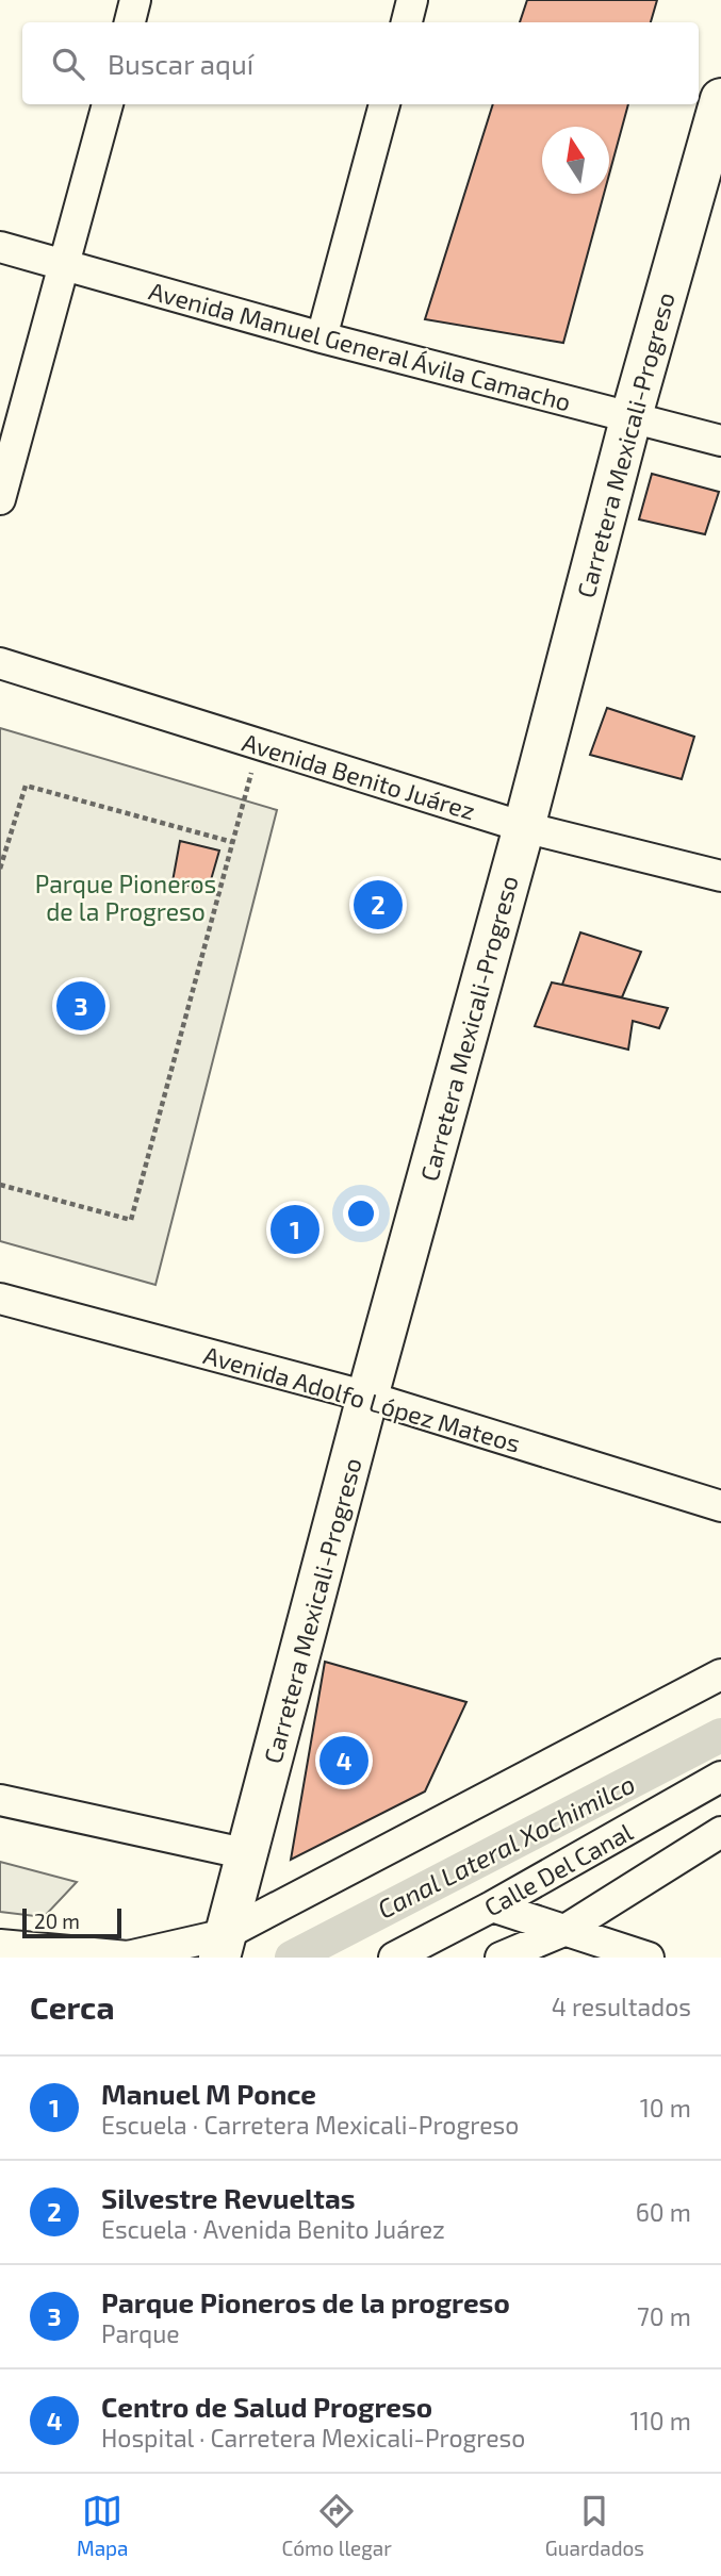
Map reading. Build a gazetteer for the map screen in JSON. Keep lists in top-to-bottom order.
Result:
{
  "streets": {
    "main road": ["Carretera Mexicali-Progreso"],
    "street": [
      "Avenida Manuel General Ávila Camacho",
      "Avenida Benito Juárez",
      "Avenida Adolfo López Mateos",
      "Calle Del Canal"
    ]
  },
  "crossings": [
    ["Avenida Manuel General Ávila Camacho", "Carretera Mexicali-Progreso"],
    ["Carretera Mexicali-Progreso", "Avenida Benito Juárez"],
    ["Carretera Mexicali-Progreso", "Avenida Adolfo López Mateos"]
  ],
  "water": ["Canal Lateral Xochimilco"],
  "parks": ["Parque Pioneros de la Progreso"],
  "scale_bar": "20 m",
  "north": "top",
  "page": {
    "search": "Buscar aquí",
    "pins": [
      "2",
      "3",
      "1",
      "4"
    ],
    "scale": "20 m",
    "heading": ["Cerca", "4 resultados"],
    "list": [
      {
        "mark": "1",
        "name": "Manuel M Ponce",
        "note": "Escuela · Carretera Mexicali-Progreso",
        "value": "10 m"
      },
      {
        "mark": "2",
        "name": "Silvestre Revueltas",
        "note": "Escuela · Avenida Benito Juárez",
        "value": "60 m"
      },
      {
        "mark": "3",
        "name": "Parque Pioneros de la progreso",
        "note": "Parque",
        "value": "70 m"
      },
      {
        "mark": "4",
        "name": "Centro de Salud Progreso",
        "note": "Hospital · Carretera Mexicali-Progreso",
        "value": "110 m"
      }
    ],
    "nav": ["Mapa", "Cómo llegar", "Guardados"]
  }
}
